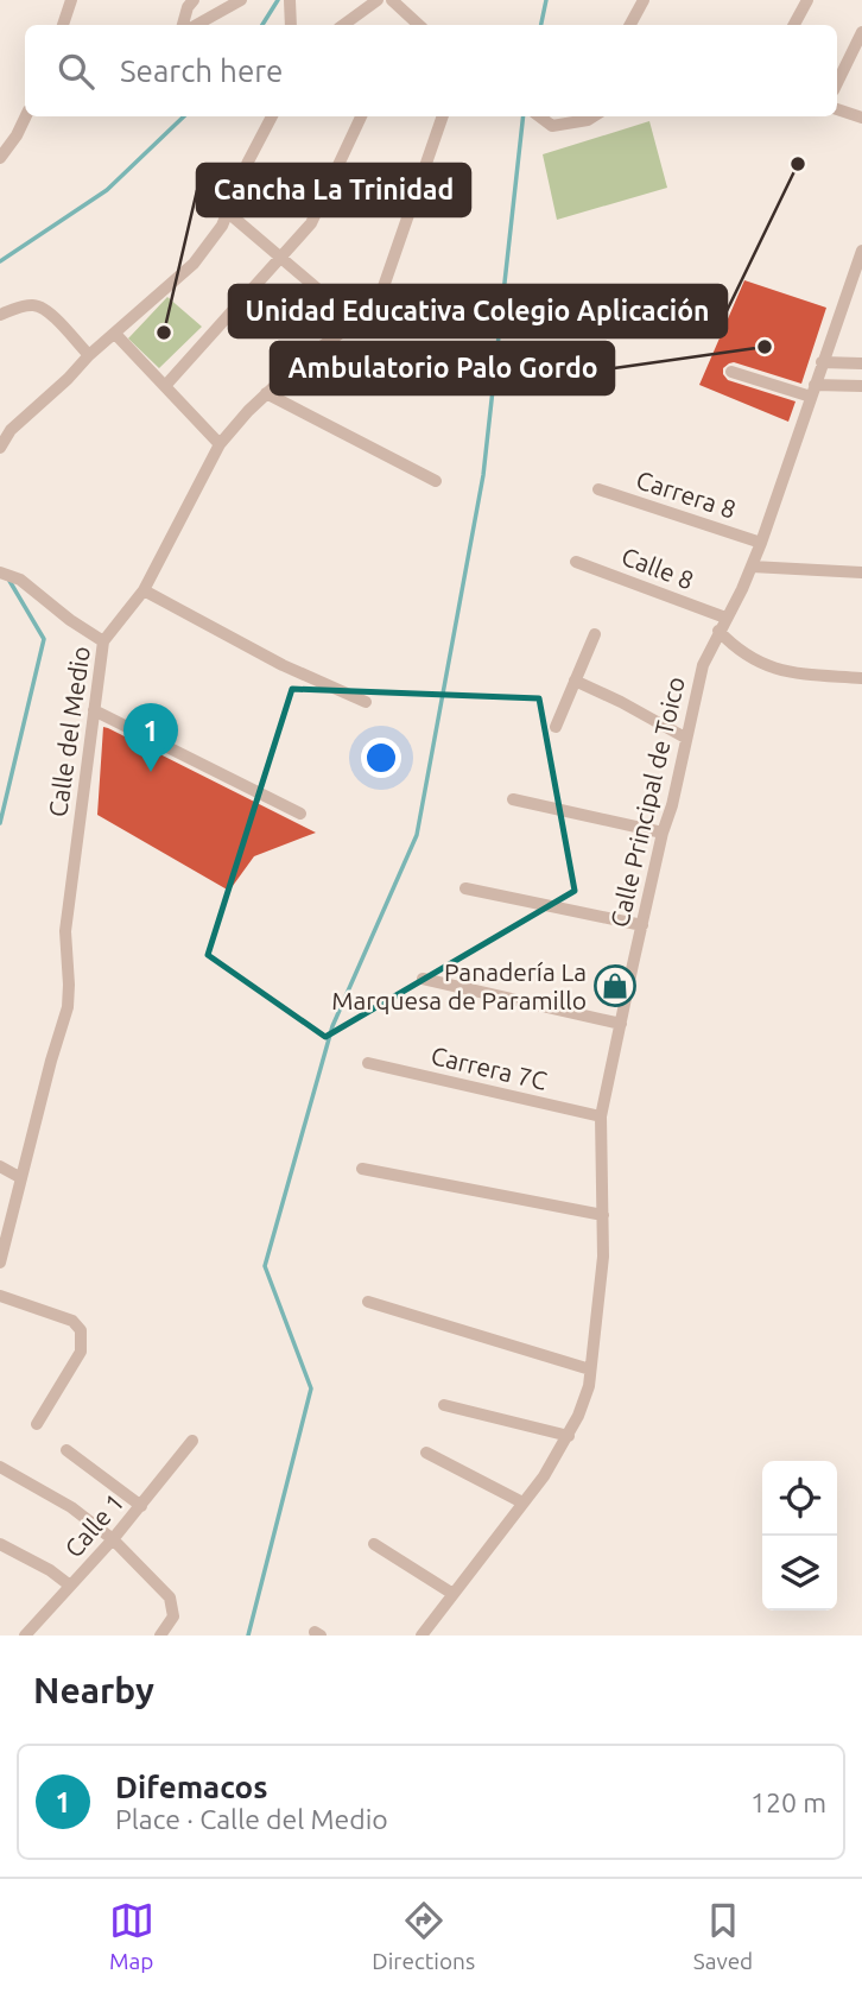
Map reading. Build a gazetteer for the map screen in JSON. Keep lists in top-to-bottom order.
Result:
{
  "streets": {
    "street": [
      "Carrera 8",
      "Calle 8",
      "Calle del Medio",
      "Calle Principal de Toico",
      "Carrera 7C",
      "Calle 1"
    ]
  },
  "crossings": [
    ["Carrera 8", "Calle Principal de Toico"],
    ["Calle 8", "Calle Principal de Toico"],
    ["Calle Principal de Toico", "Carrera 7C"]
  ],
  "places": {
    "other": ["Unidad Educativa Colegio Aplicación", "Cancha La Trinidad", "Ambulatorio Palo Gordo"],
    "shop": ["Panadería La Marquesa de Paramillo"]
  },
  "page": {
    "search": "Search here",
    "pins": "1",
    "heading": "Nearby",
    "list": [
      {
        "mark": "1",
        "name": "Difemacos",
        "note": "Place · Calle del Medio",
        "value": "120 m"
      }
    ],
    "nav": ["Map", "Directions", "Saved"]
  }
}
